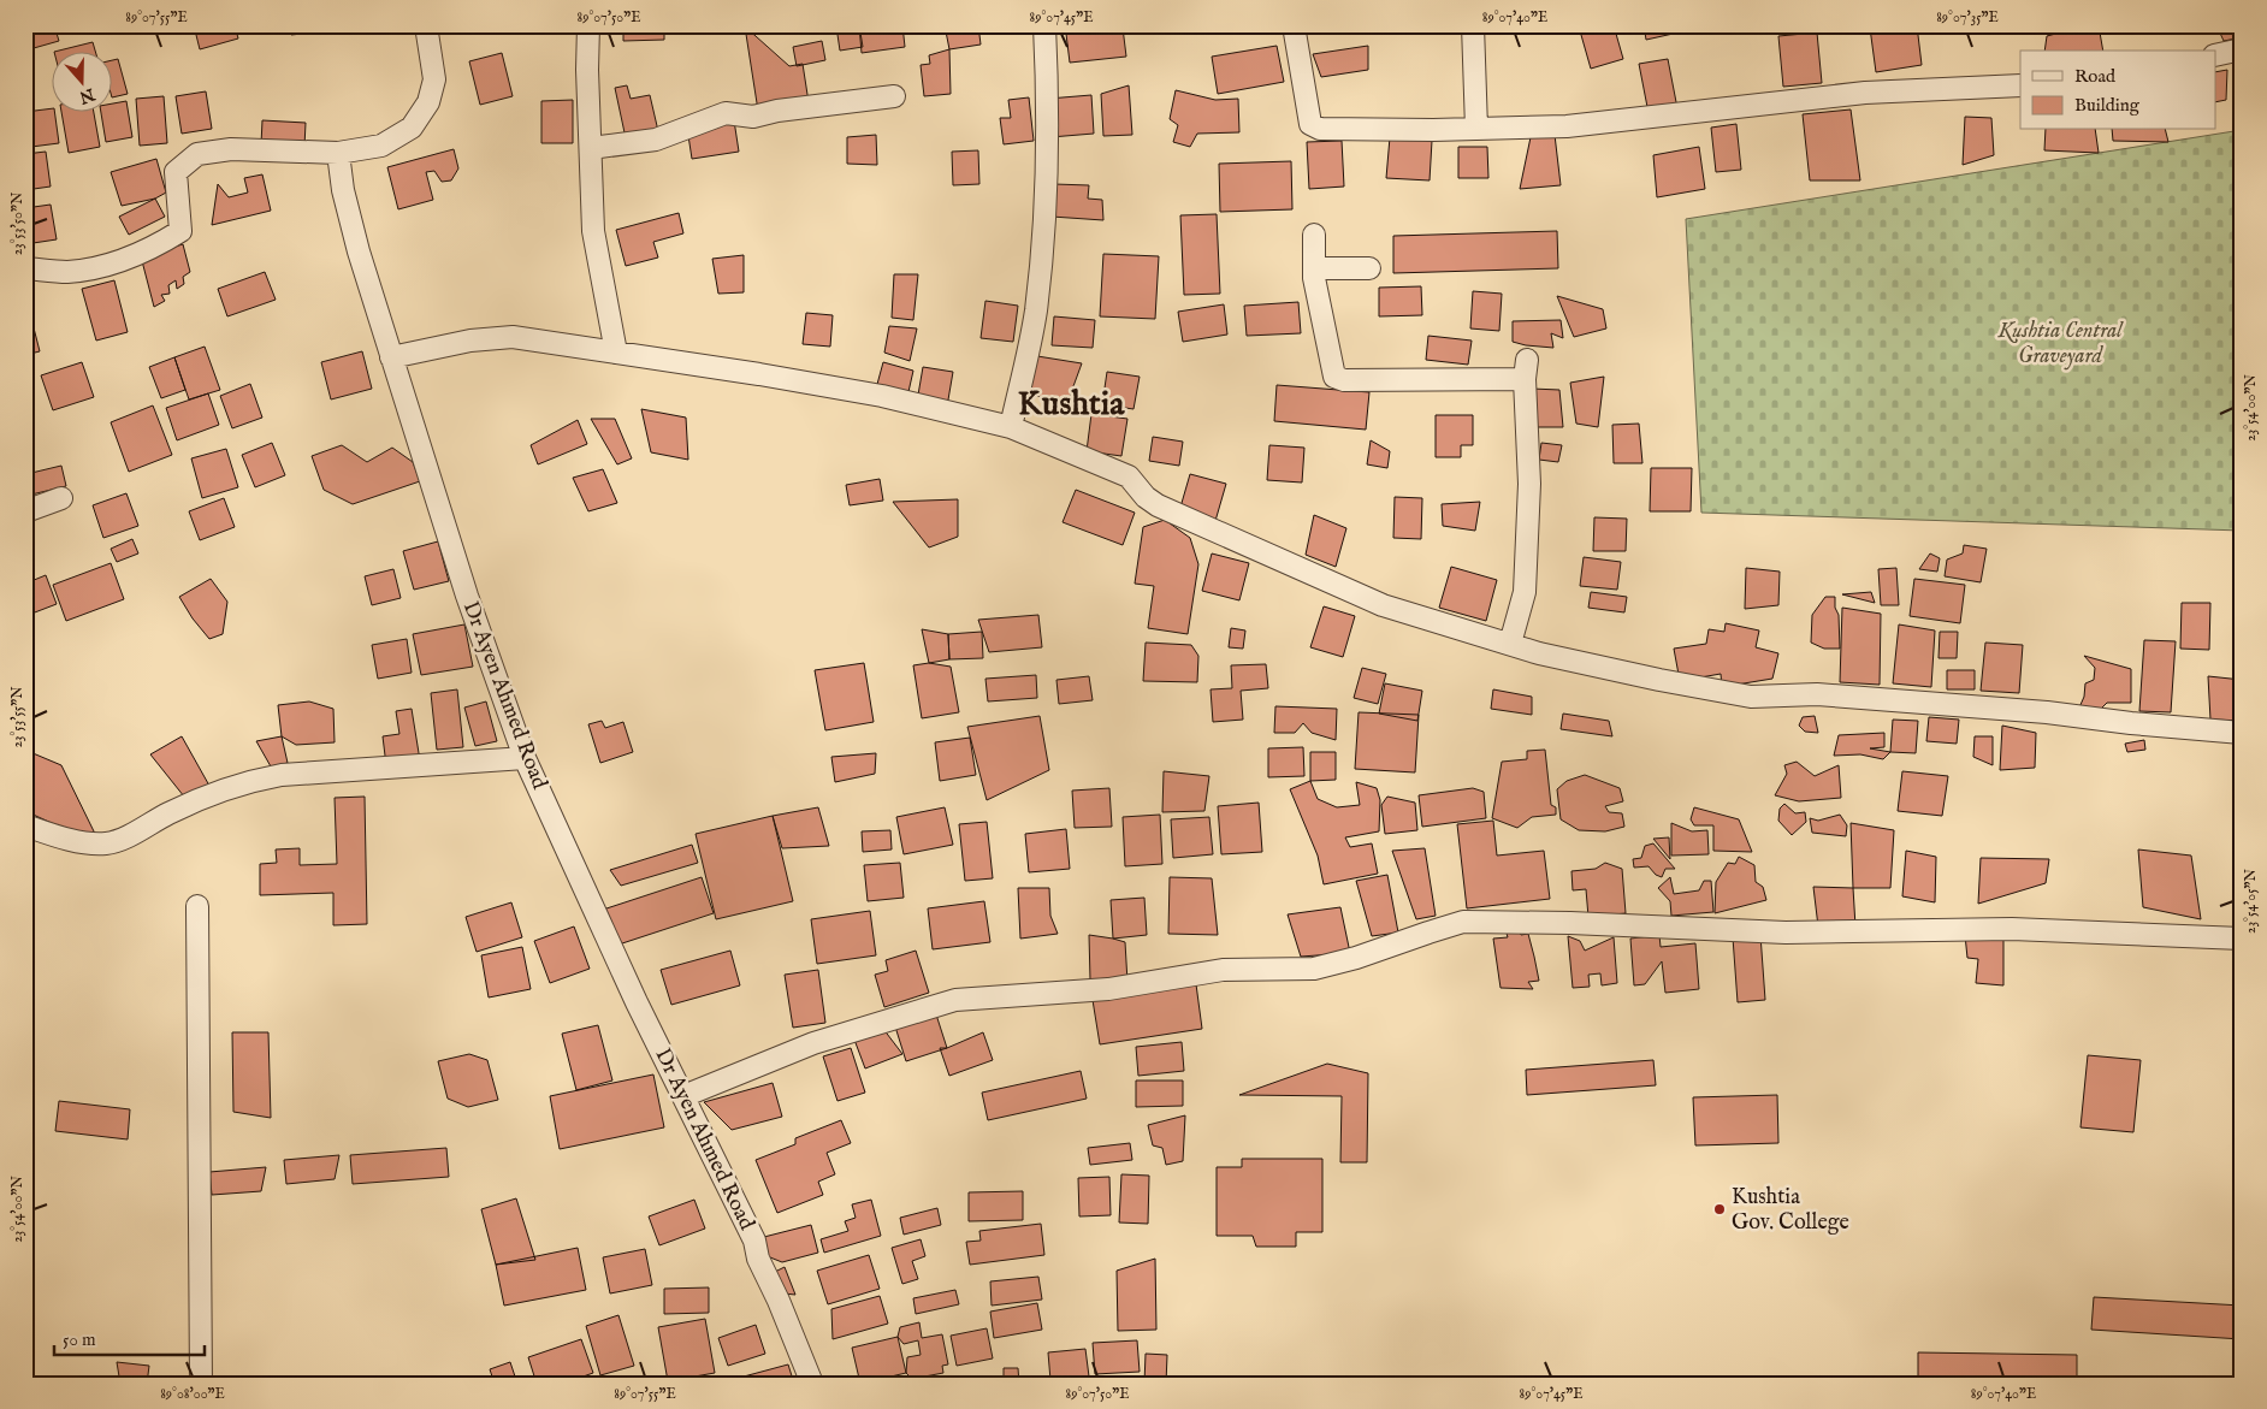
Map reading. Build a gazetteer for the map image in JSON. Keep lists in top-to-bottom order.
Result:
{
  "streets": {
    "street": ["Dr Ayen Ahmed Road"]
  },
  "districts": ["Kushtia"],
  "parks": ["Kushtia Central Graveyard"],
  "places": ["Kushtia Gov. College"],
  "legend": ["Road", "Building"],
  "scale_bar": "50 m",
  "north": "bottom",
  "coordinates": [
    "89°07'55\"E",
    "89°07'50\"E",
    "89°07'45\"E",
    "89°07'40\"E",
    "89°07'35\"E",
    "23°53'50\"N",
    "23°54'00\"N",
    "23°53'55\"N",
    "23°54'05\"N",
    "89°08'00\"E"
  ]
}
